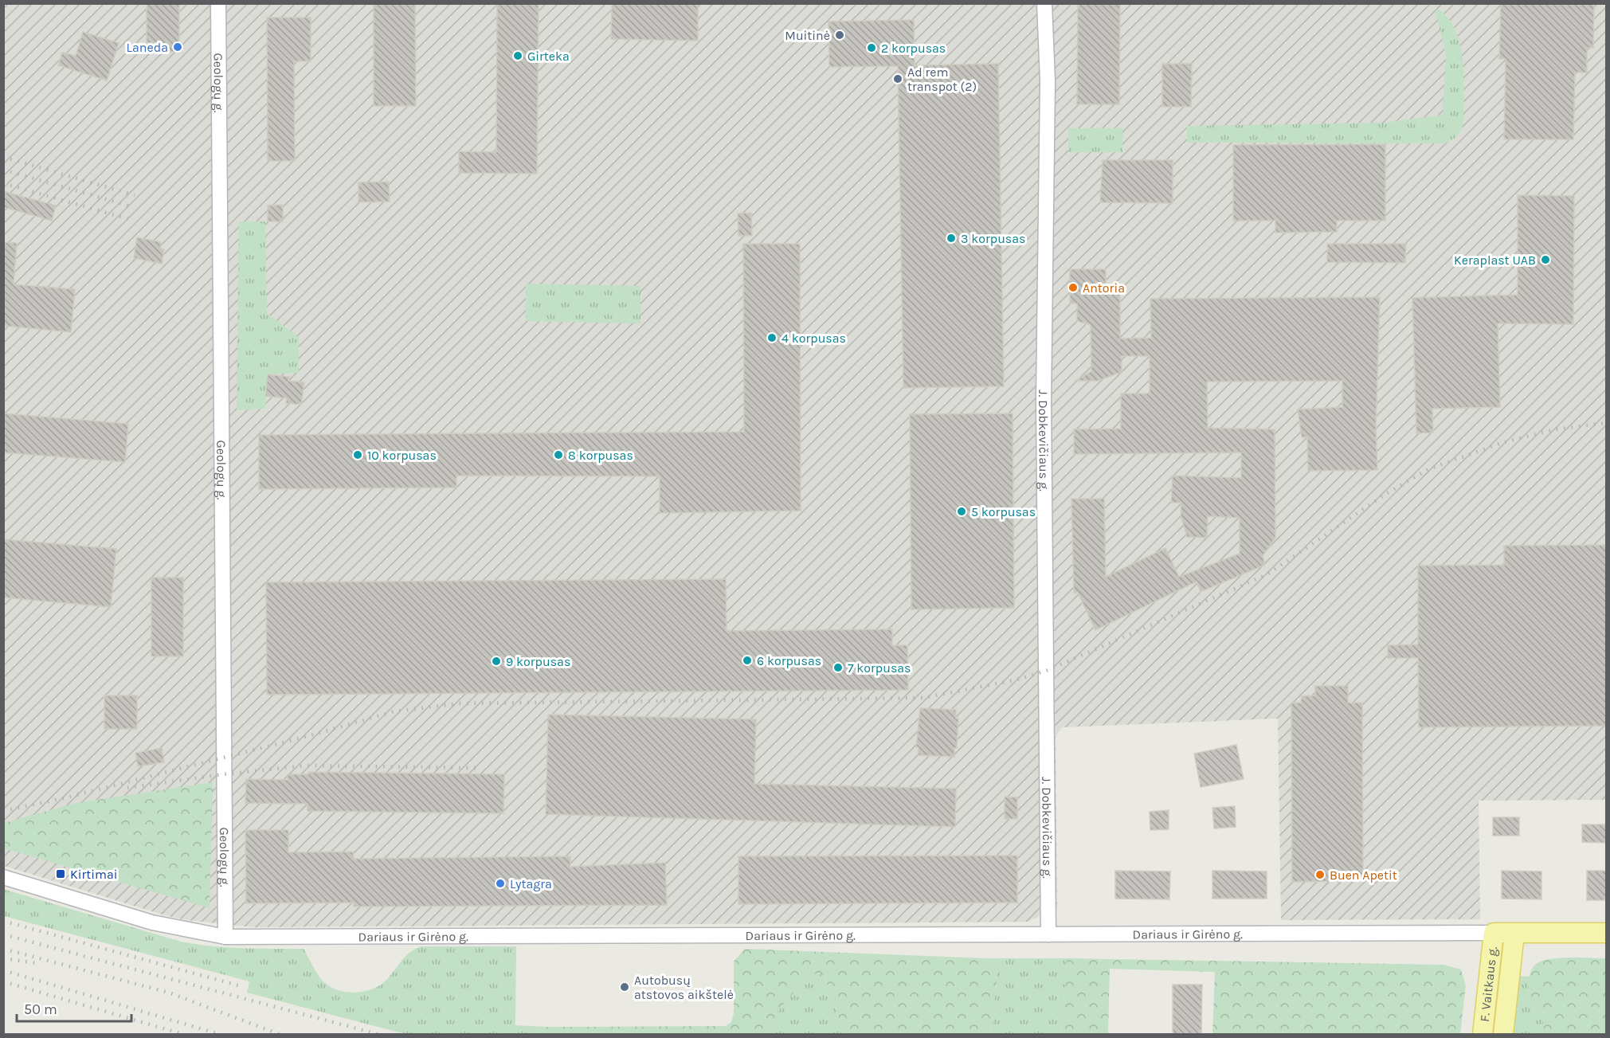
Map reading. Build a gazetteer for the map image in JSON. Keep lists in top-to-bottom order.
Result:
{
  "streets": {
    "main road": ["Dariaus ir Girėno g.", "F. Vaitkaus g."],
    "street": ["Geologų g.", "J. Dobkevičiaus g."]
  },
  "crossings": [
    ["Geologų g.", "Dariaus ir Girėno g."],
    ["J. Dobkevičiaus g.", "Dariaus ir Girėno g."],
    ["Dariaus ir Girėno g.", "F. Vaitkaus g."]
  ],
  "places": {
    "other": [
      "Muitinė",
      "Laneda",
      "2 korpusas",
      "Girteka",
      "Ad rem transpot (2)",
      "3 korpusas",
      "Keraplast UAB",
      "Antoria",
      "4 korpusas",
      "10 korpusas",
      "8 korpusas",
      "5 korpusas",
      "6 korpusas",
      "9 korpusas",
      "7 korpusas",
      "Buen Apetit",
      "Lytagra",
      "Autobusų atstovos aikštelė"
    ],
    "transit": ["Kirtimai"]
  },
  "scale_bar": "50 m"
}
